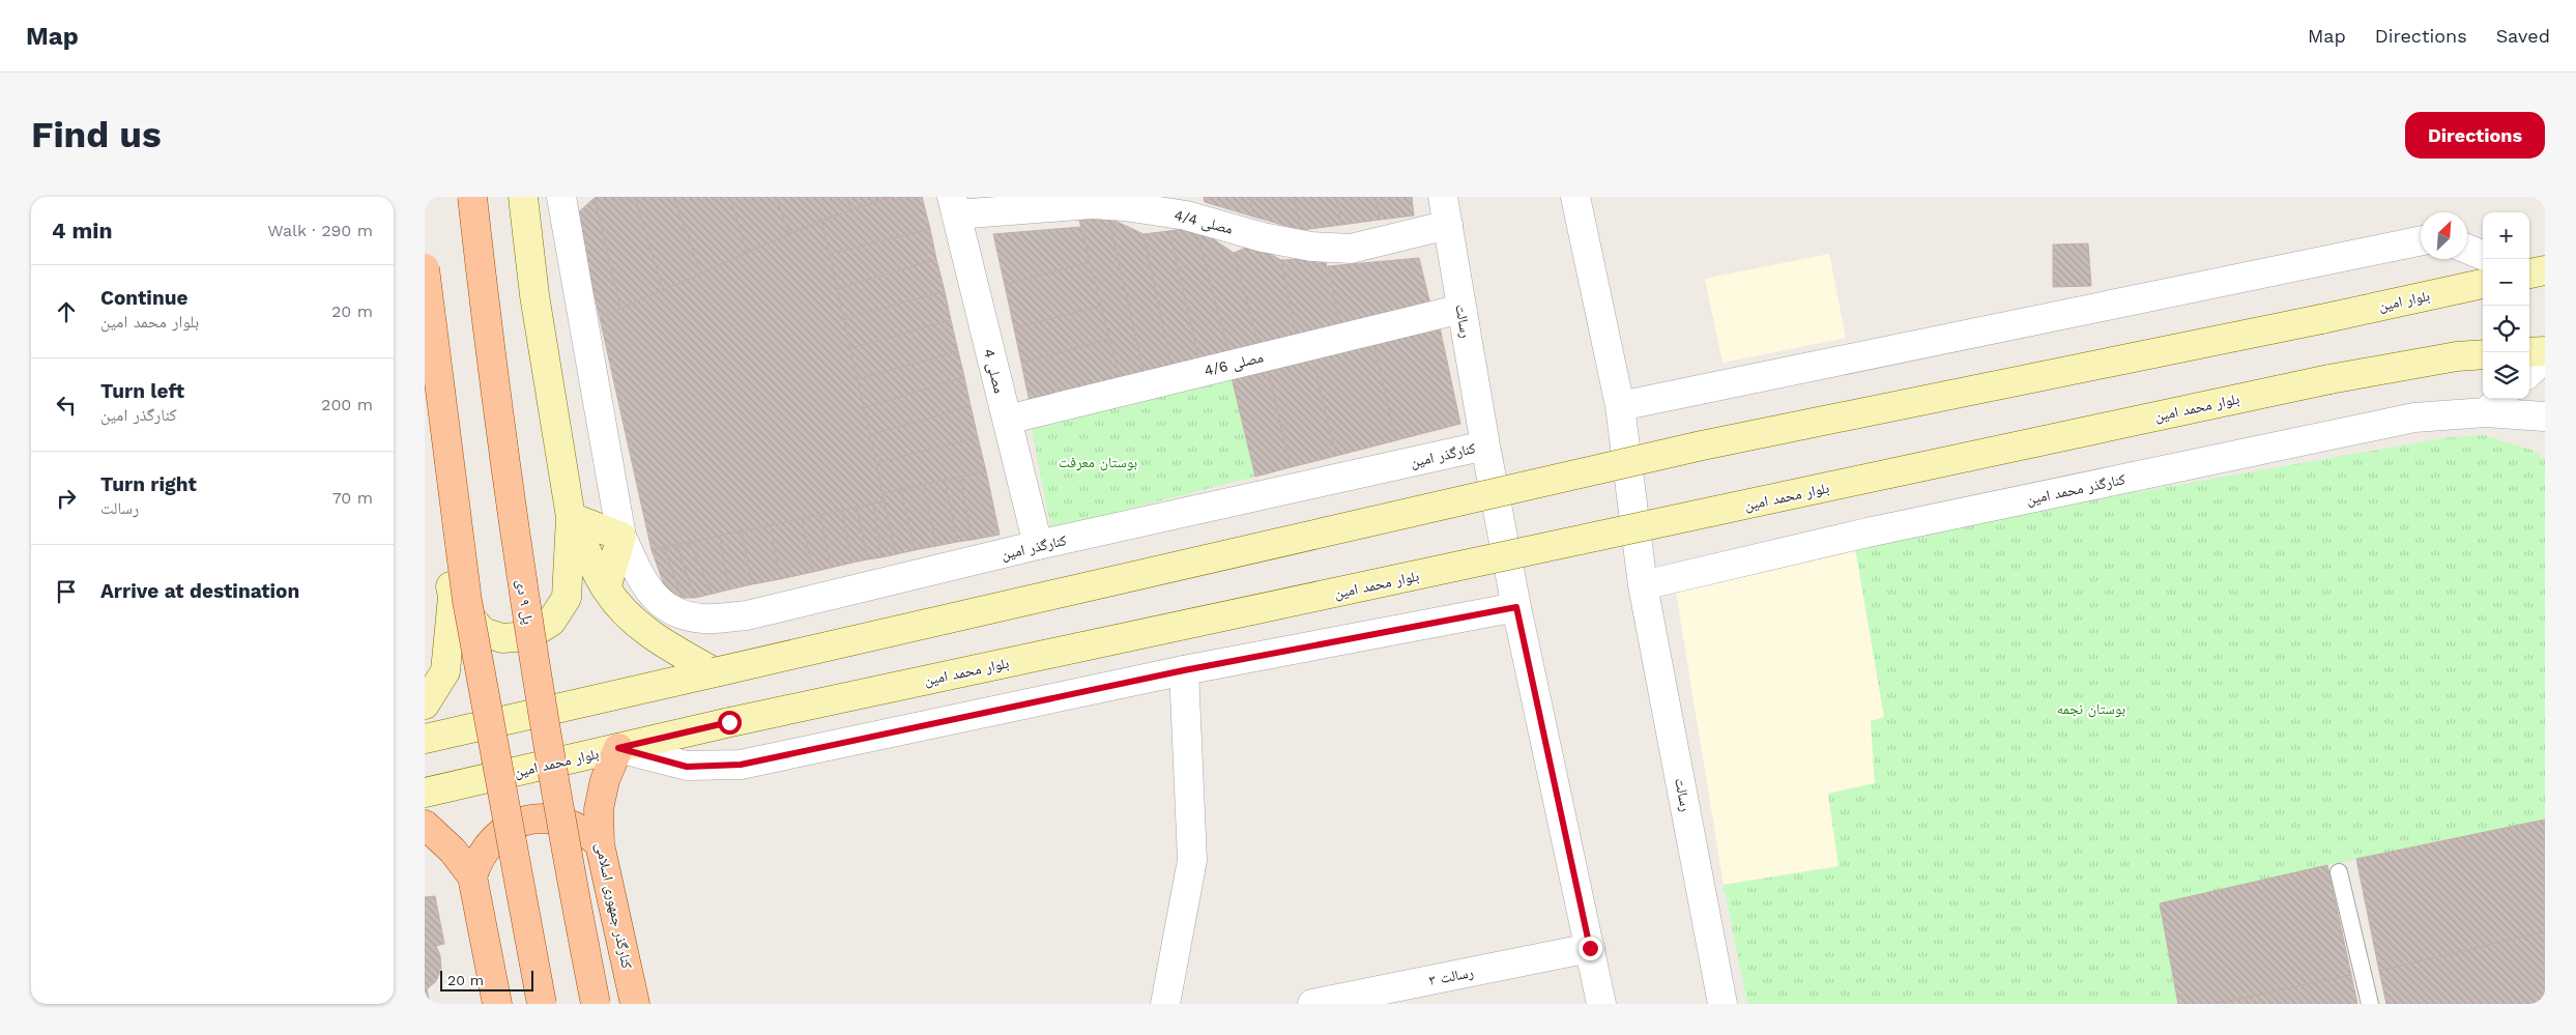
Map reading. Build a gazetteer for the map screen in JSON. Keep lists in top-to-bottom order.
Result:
{
  "streets": {
    "main road": [
      "بلوار امین",
      "بلوار محمد امین",
      "پل ۹ دی",
      "کنارگذر جمهوری اسلامی"
    ],
    "street": [
      "مصلی 4/4",
      "رسالت",
      "مصلی 4/6",
      "مصلی 4",
      "کنارگذر امین",
      "کنارگذر محمد امین",
      "رسالت ۳"
    ]
  },
  "crossings": [
    ["مصلی 4/4", "رسالت"],
    ["مصلی 4/4", "مصلی 4"],
    ["رسالت", "مصلی 4/6"],
    ["رسالت", "کنارگذر امین"],
    ["رسالت", "کنارگذر محمد امین"],
    ["مصلی 4/6", "مصلی 4"],
    ["مصلی 4", "کنارگذر امین"],
    ["بلوار محمد امین", "کنارگذر جمهوری اسلامی"]
  ],
  "parks": ["بوستان معرفت", "بوستان نجمه"],
  "scale_bar": "20 m",
  "north": "top right",
  "page": {
    "header": "Map",
    "nav": ["Map", "Directions", "Saved"],
    "buttons": "Directions",
    "title": "Find us",
    "heading": ["4 min", "Walk · 290 m"],
    "map_buttons": ["+", "−"],
    "list": [
      ["Continue", "بلوار محمد امین", "20 m"],
      ["Turn left", "کنارگذر امین", "200 m"],
      ["Turn right", "رسالت", "70 m"],
      "Arrive at destination"
    ],
    "scale": "20 m"
  }
}
